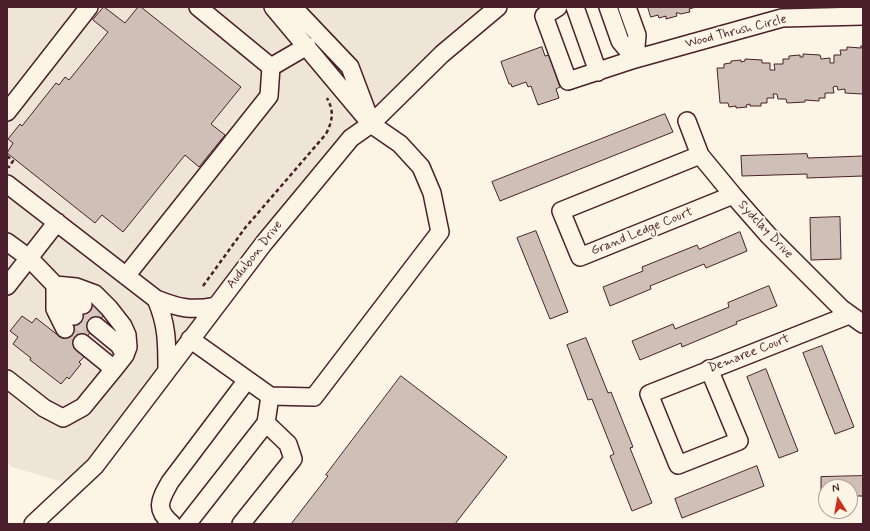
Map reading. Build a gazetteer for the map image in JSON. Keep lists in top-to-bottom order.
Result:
{
  "streets": {
    "street": [
      "Wood Thrush Circle",
      "Sydclay Drive",
      "Grand Ledge Court",
      "Audubon Drive",
      "Demaree Court"
    ]
  },
  "crossings": [
    ["Sydclay Drive", "Grand Ledge Court"],
    ["Sydclay Drive", "Demaree Court"]
  ],
  "north": "top"
}
